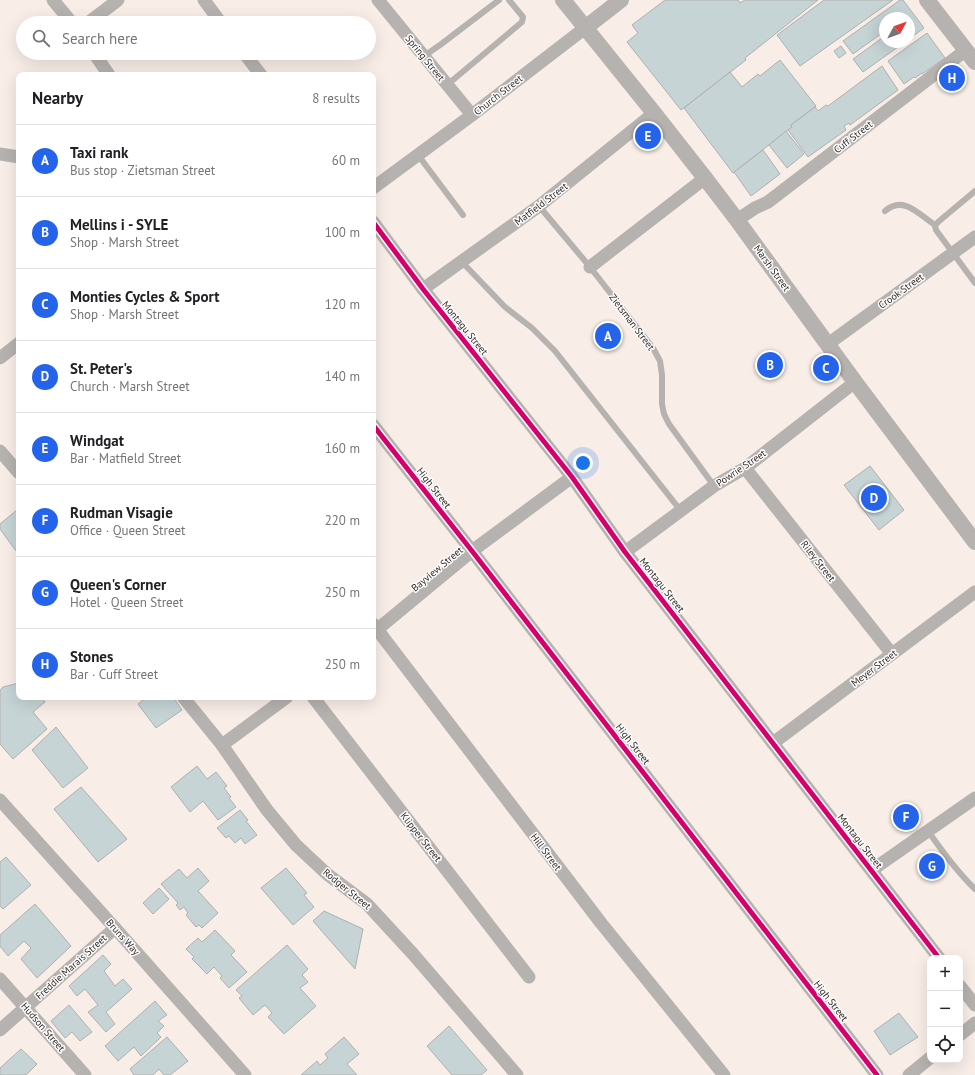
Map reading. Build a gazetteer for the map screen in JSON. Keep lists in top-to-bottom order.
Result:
{
  "streets": {
    "street": [
      "Spring Street",
      "Church Street",
      "Cuff Street",
      "Matfield Street",
      "Marsh Street",
      "Crook Street",
      "Montagu Street",
      "Powrie Street",
      "High Street",
      "Riley Street",
      "Bayview Street",
      "Meyer Street",
      "Klipper Street",
      "Hill Street",
      "Rodger Street",
      "Bruns Way",
      "Freddie Marais Street",
      "Hudson Street"
    ],
    "lane": ["Zietsman Street"]
  },
  "crossings": [
    ["Spring Street", "Church Street"],
    ["Church Street", "Marsh Street"],
    ["Cuff Street", "Marsh Street"],
    ["Matfield Street", "Marsh Street"],
    ["Matfield Street", "Zietsman Street"],
    ["Matfield Street", "Montagu Street"],
    ["Marsh Street", "Crook Street"],
    ["Marsh Street", "Powrie Street"],
    ["Zietsman Street", "Powrie Street"],
    ["Montagu Street", "Powrie Street"],
    ["Montagu Street", "Bayview Street"],
    ["Montagu Street", "Meyer Street"],
    ["Powrie Street", "Riley Street"],
    ["High Street", "Bayview Street"],
    ["Riley Street", "Meyer Street"],
    ["Bruns Way", "Freddie Marais Street"],
    ["Freddie Marais Street", "Hudson Street"]
  ],
  "north": "top right",
  "page": {
    "search": "Search here",
    "pins": [
      "H",
      "E",
      "A",
      "B",
      "C",
      "D",
      "F",
      "G"
    ],
    "heading": ["Nearby", "8 results"],
    "list": [
      {
        "mark": "A",
        "name": "Taxi rank",
        "note": "Bus stop · Zietsman Street",
        "value": "60 m"
      },
      {
        "mark": "B",
        "name": "Mellins i - SYLE",
        "note": "Shop · Marsh Street",
        "value": "100 m"
      },
      {
        "mark": "C",
        "name": "Monties Cycles & Sport",
        "note": "Shop · Marsh Street",
        "value": "120 m"
      },
      {
        "mark": "D",
        "name": "St. Peter's",
        "note": "Church · Marsh Street",
        "value": "140 m"
      },
      {
        "mark": "E",
        "name": "Windgat",
        "note": "Bar · Matfield Street",
        "value": "160 m"
      },
      {
        "mark": "F",
        "name": "Rudman Visagie",
        "note": "Office · Queen Street",
        "value": "220 m"
      },
      {
        "mark": "G",
        "name": "Queen's Corner",
        "note": "Hotel · Queen Street",
        "value": "250 m"
      },
      {
        "mark": "H",
        "name": "Stones",
        "note": "Bar · Cuff Street",
        "value": "250 m"
      }
    ],
    "map_buttons": ["+", "−"]
  }
}
